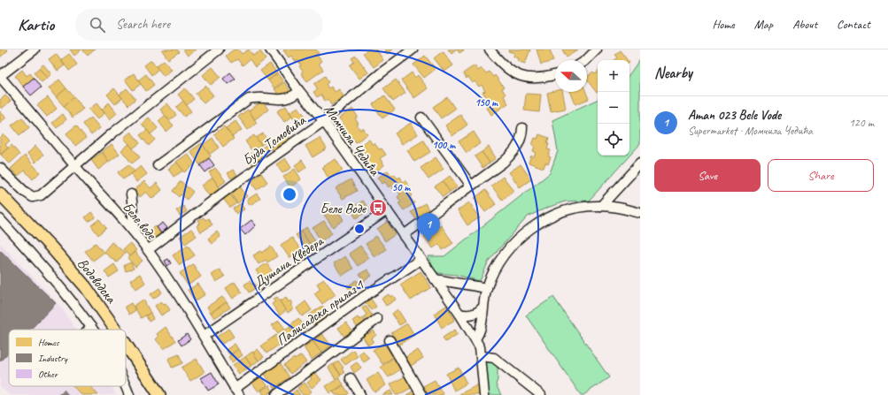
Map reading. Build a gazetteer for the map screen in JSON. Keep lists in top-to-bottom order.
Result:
{
  "streets": {
    "main road": ["Водоводска"],
    "street": [
      "Буда Томовића",
      "Момчила Чедића",
      "Беле воде",
      "Душана Кведера",
      "Палисадска прилаз 1"
    ]
  },
  "crossings": [
    ["Буда Томовића", "Момчила Чедића"],
    ["Буда Томовића", "Беле воде"],
    ["Момчила Чедића", "Душана Кведера"],
    ["Момчила Чедића", "Палисадска прилаз 1"],
    ["Беле воде", "Душана Кведера"],
    ["Беле воде", "Палисадска прилаз 1"]
  ],
  "places": {
    "bus stop": ["Беле Воде"]
  },
  "legend": ["Homes", "Industry", "Other"],
  "north": "left",
  "page": {
    "header": "Kartio",
    "search": "Search here",
    "nav": [
      "Home",
      "Map",
      "About",
      "Contact"
    ],
    "heading": "Nearby",
    "map_buttons": ["+", "−"],
    "list": [
      {
        "mark": "1",
        "name": "Aman 023 Bele Vode",
        "note": "Supermarket · Момчила Чедића",
        "value": "120 m"
      }
    ],
    "buttons": ["Save", "Share"],
    "pins": "1"
  },
  "rings": ["150 m", "100 m", "50 m"]
}
